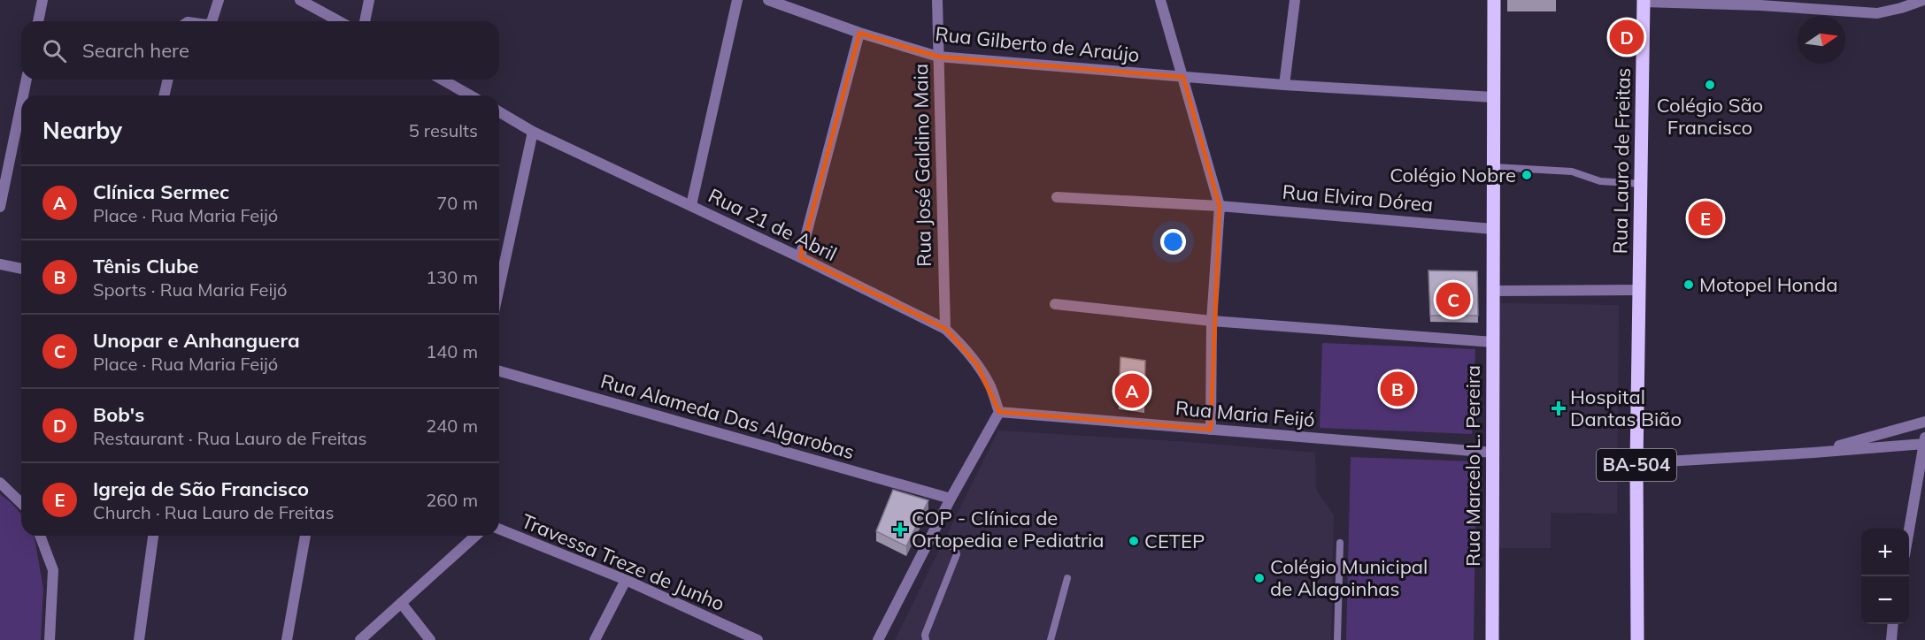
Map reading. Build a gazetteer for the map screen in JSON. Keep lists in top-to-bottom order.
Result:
{
  "streets": {
    "main road": ["Rua Lauro de Freitas", "BA-504", "Rua Marcelo L. Pereira"],
    "street": [
      "Rua Gilberto de Araújo",
      "Rua José Galdino Maia",
      "Rua Elvira Dórea",
      "Rua 21 de Abril",
      "Rua Maria Feijó",
      "Rua Alameda Das Algarobas",
      "Travessa Treze de Junho"
    ]
  },
  "crossings": [
    ["Rua Gilberto de Araújo", "Rua José Galdino Maia"],
    ["Rua Lauro de Freitas", "BA-504"],
    ["Rua José Galdino Maia", "Rua 21 de Abril"],
    ["Rua 21 de Abril", "Rua Maria Feijó"],
    ["Rua Maria Feijó", "Rua Marcelo L. Pereira"]
  ],
  "places": {
    "other": [
      "Colégio São Francisco",
      "Colégio Nobre",
      "Motopel Honda",
      "CETEP",
      "Colégio Municipal de Alagoinhas"
    ],
    "health": ["Hospital Dantas Bião", "COP - Clínica de Ortopedia e Pediatria"]
  },
  "north": "right",
  "page": {
    "pins": [
      "D",
      "E",
      "C",
      "B",
      "A"
    ],
    "search": "Search here",
    "heading": ["Nearby", "5 results"],
    "list": [
      {
        "mark": "A",
        "name": "Clínica Sermec",
        "note": "Place · Rua Maria Feijó",
        "value": "70 m"
      },
      {
        "mark": "B",
        "name": "Tênis Clube",
        "note": "Sports · Rua Maria Feijó",
        "value": "130 m"
      },
      {
        "mark": "C",
        "name": "Unopar e Anhanguera",
        "note": "Place · Rua Maria Feijó",
        "value": "140 m"
      },
      {
        "mark": "D",
        "name": "Bob's",
        "note": "Restaurant · Rua Lauro de Freitas",
        "value": "240 m"
      },
      {
        "mark": "E",
        "name": "Igreja de São Francisco",
        "note": "Church · Rua Lauro de Freitas",
        "value": "260 m"
      }
    ],
    "map_buttons": ["+", "−"]
  }
}
